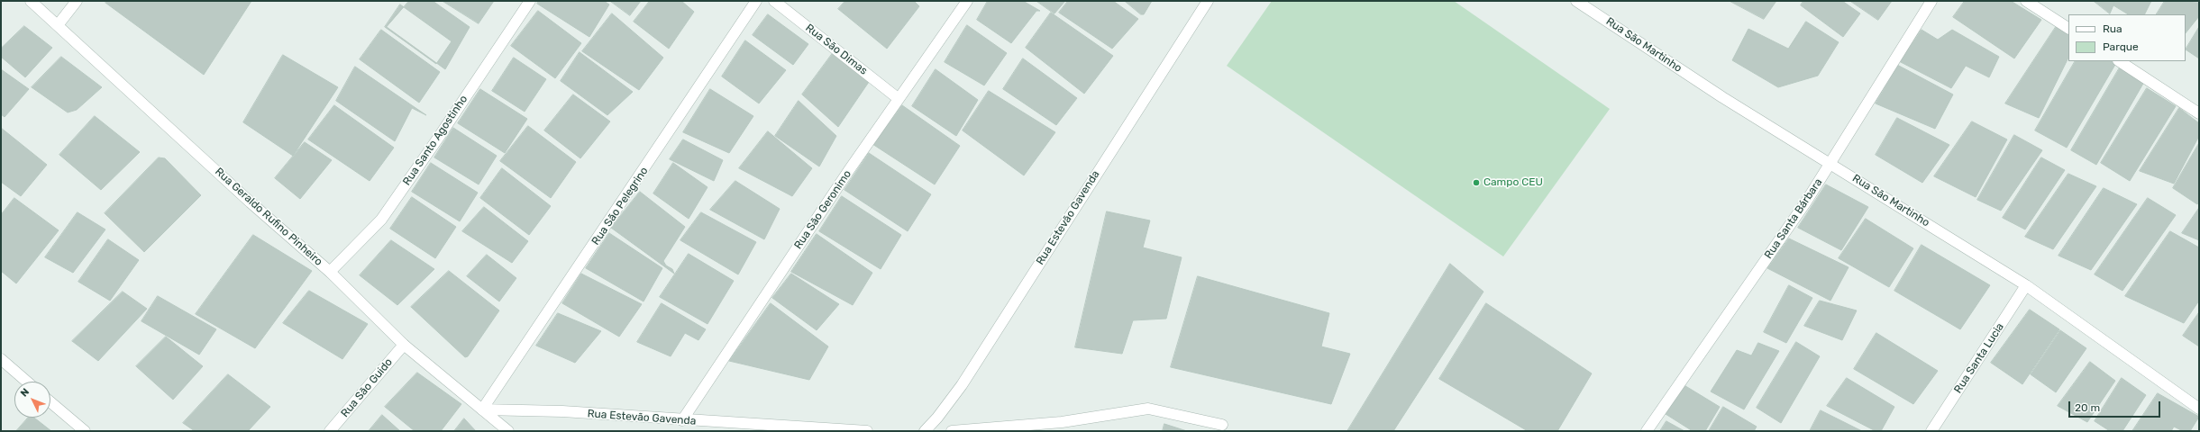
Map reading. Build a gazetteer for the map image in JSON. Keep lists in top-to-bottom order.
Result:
{
  "streets": {
    "street": [
      "Rua São Martinho",
      "Rua São Dimas",
      "Rua Santo Agostinho",
      "Rua São Pelegrino",
      "Rua São Geronimo",
      "Rua Geraldo Rufino Pinheiro",
      "Rua Estevão Gavenda",
      "Rua Santa Bárbara",
      "Rua Santa Lucia",
      "Rua São Guido"
    ]
  },
  "crossings": [
    ["Rua São Martinho", "Rua Santa Bárbara"],
    ["Rua São Martinho", "Rua Santa Lucia"],
    ["Rua São Dimas", "Rua São Geronimo"],
    ["Rua Santo Agostinho", "Rua Geraldo Rufino Pinheiro"],
    ["Rua São Pelegrino", "Rua Geraldo Rufino Pinheiro"],
    ["Rua São Pelegrino", "Rua Estevão Gavenda"],
    ["Rua São Geronimo", "Rua Estevão Gavenda"],
    ["Rua Geraldo Rufino Pinheiro", "Rua Estevão Gavenda"],
    ["Rua Geraldo Rufino Pinheiro", "Rua São Guido"]
  ],
  "places": ["Campo CEU"],
  "legend": ["Rua", "Parque"],
  "scale_bar": "20 m",
  "north": "top left"
}
